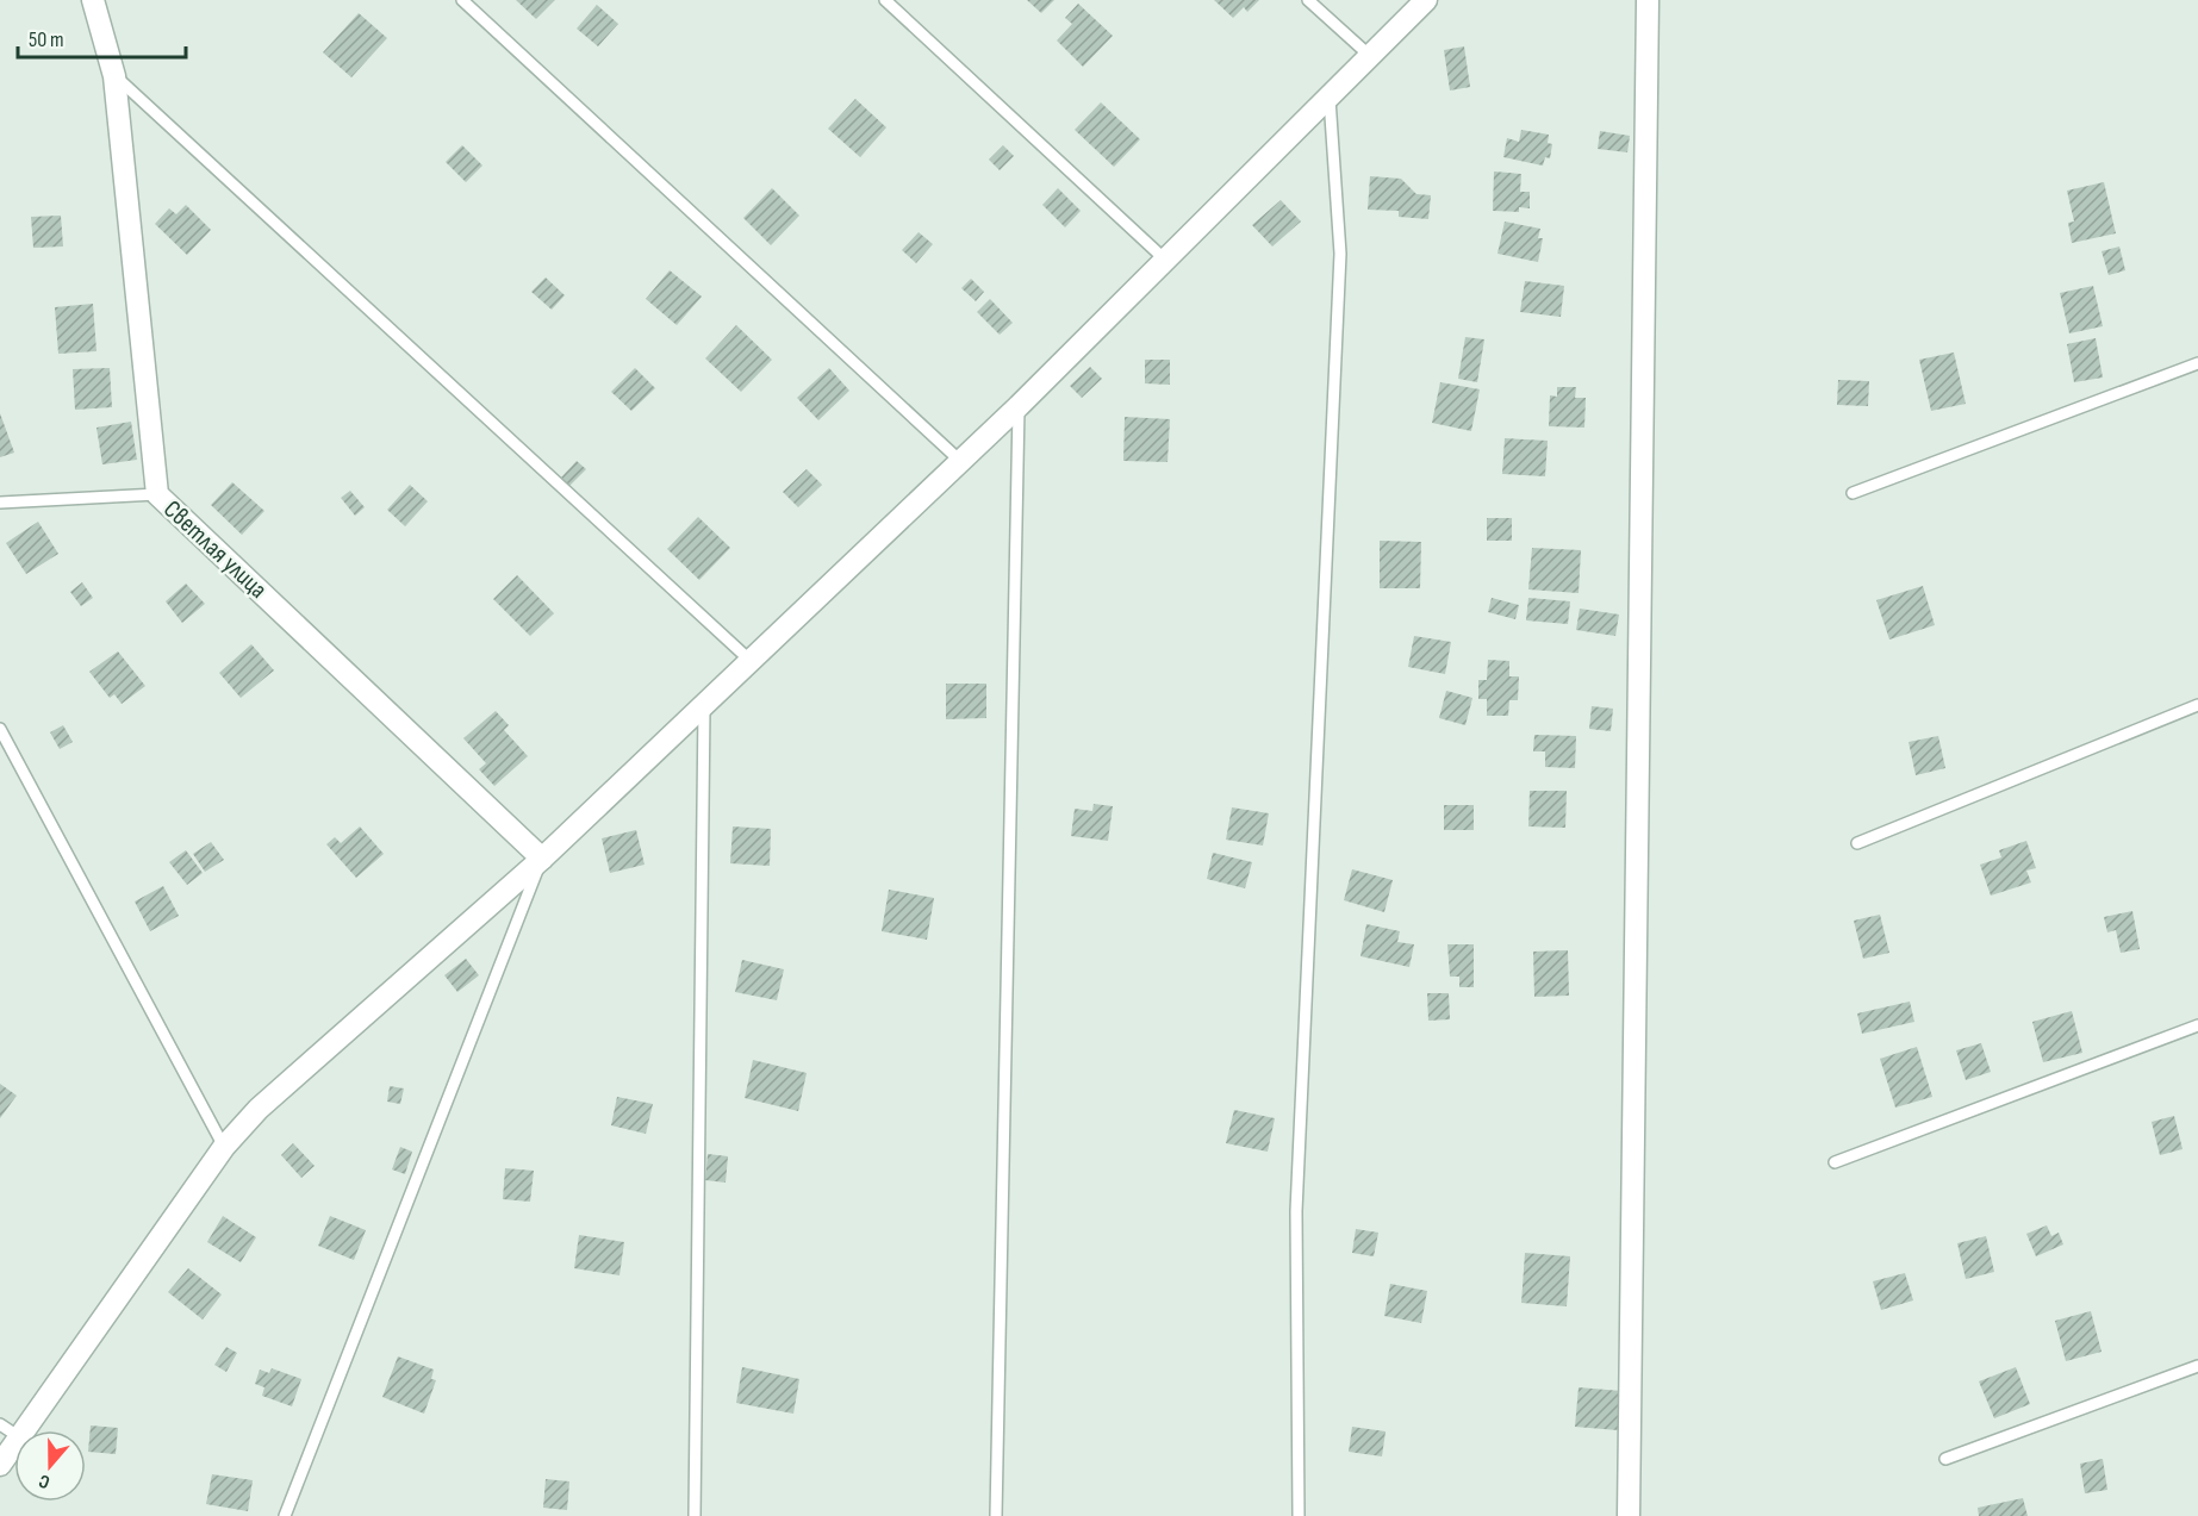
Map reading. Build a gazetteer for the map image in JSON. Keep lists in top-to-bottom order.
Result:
{
  "streets": {
    "street": ["Светлая улица"]
  },
  "scale_bar": "50 m",
  "north": "bottom"
}
